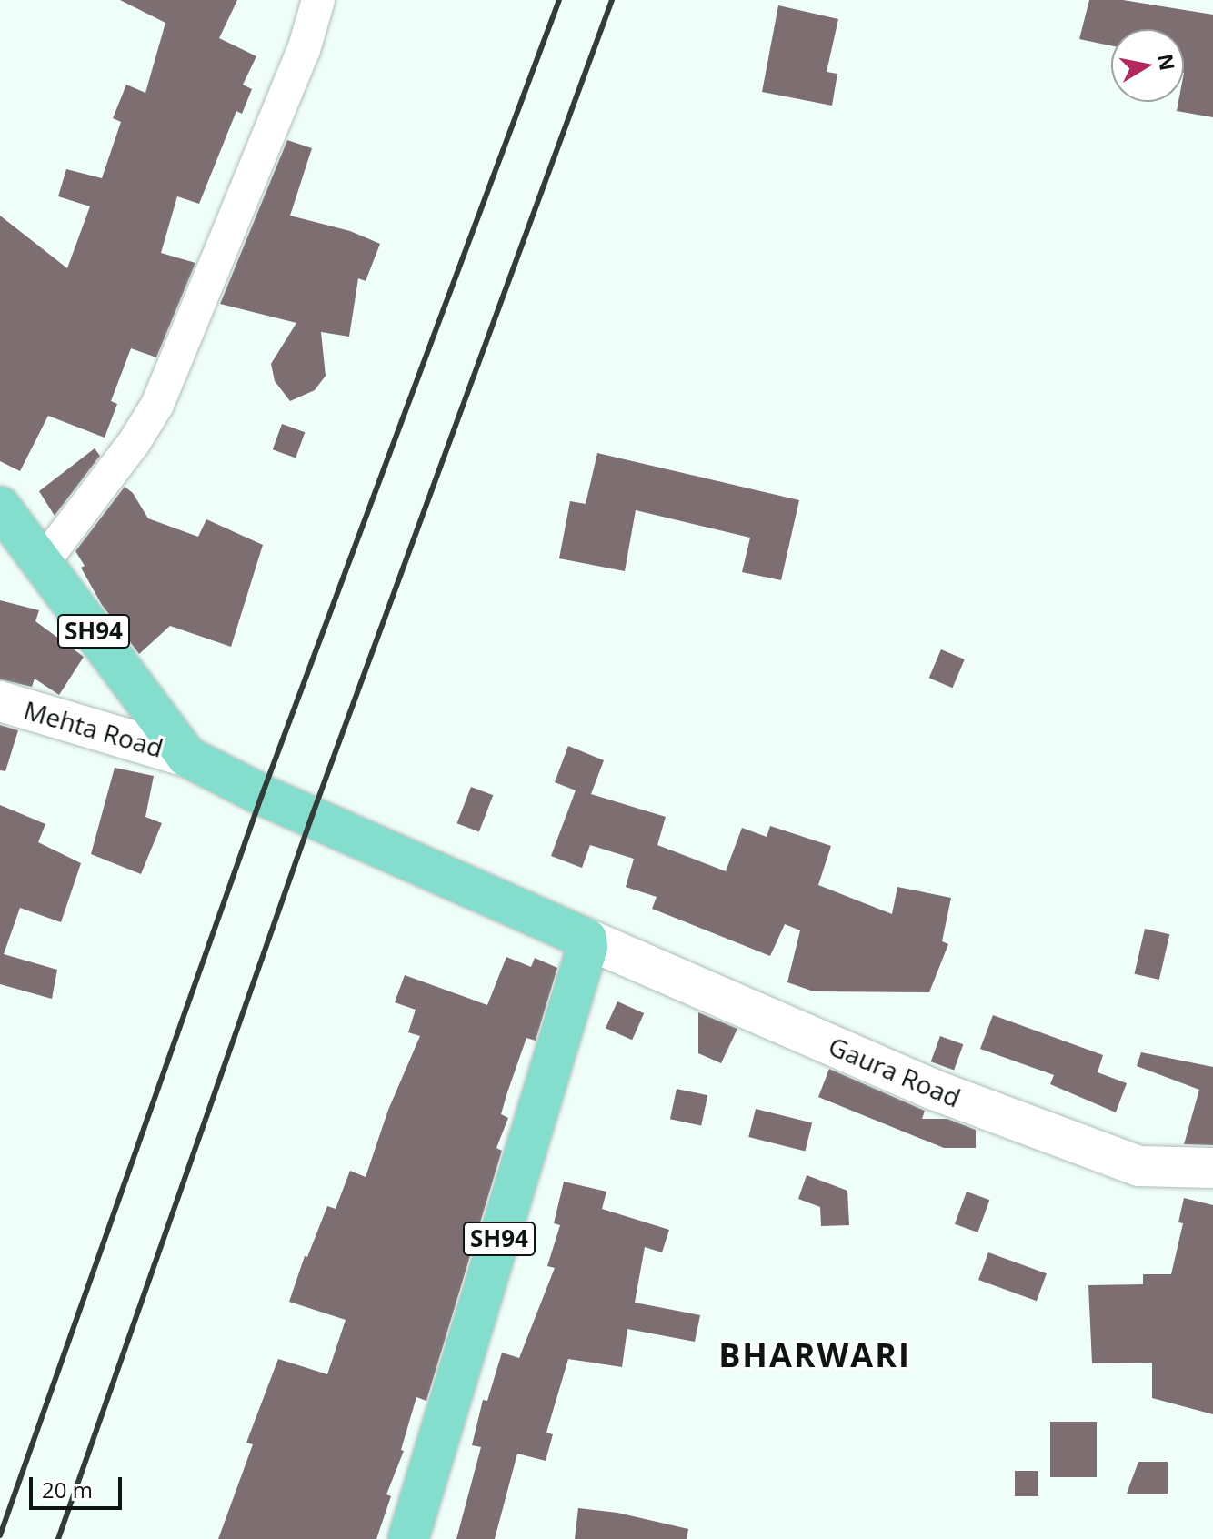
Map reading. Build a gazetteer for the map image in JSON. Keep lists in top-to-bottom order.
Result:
{
  "streets": {
    "main road": ["SH94"],
    "street": ["Mehta Road", "Gaura Road"]
  },
  "crossings": [
    ["SH94", "Mehta Road"],
    ["SH94", "Gaura Road"]
  ],
  "districts": ["BHARWARI"],
  "scale_bar": "20 m",
  "north": "right"
}
